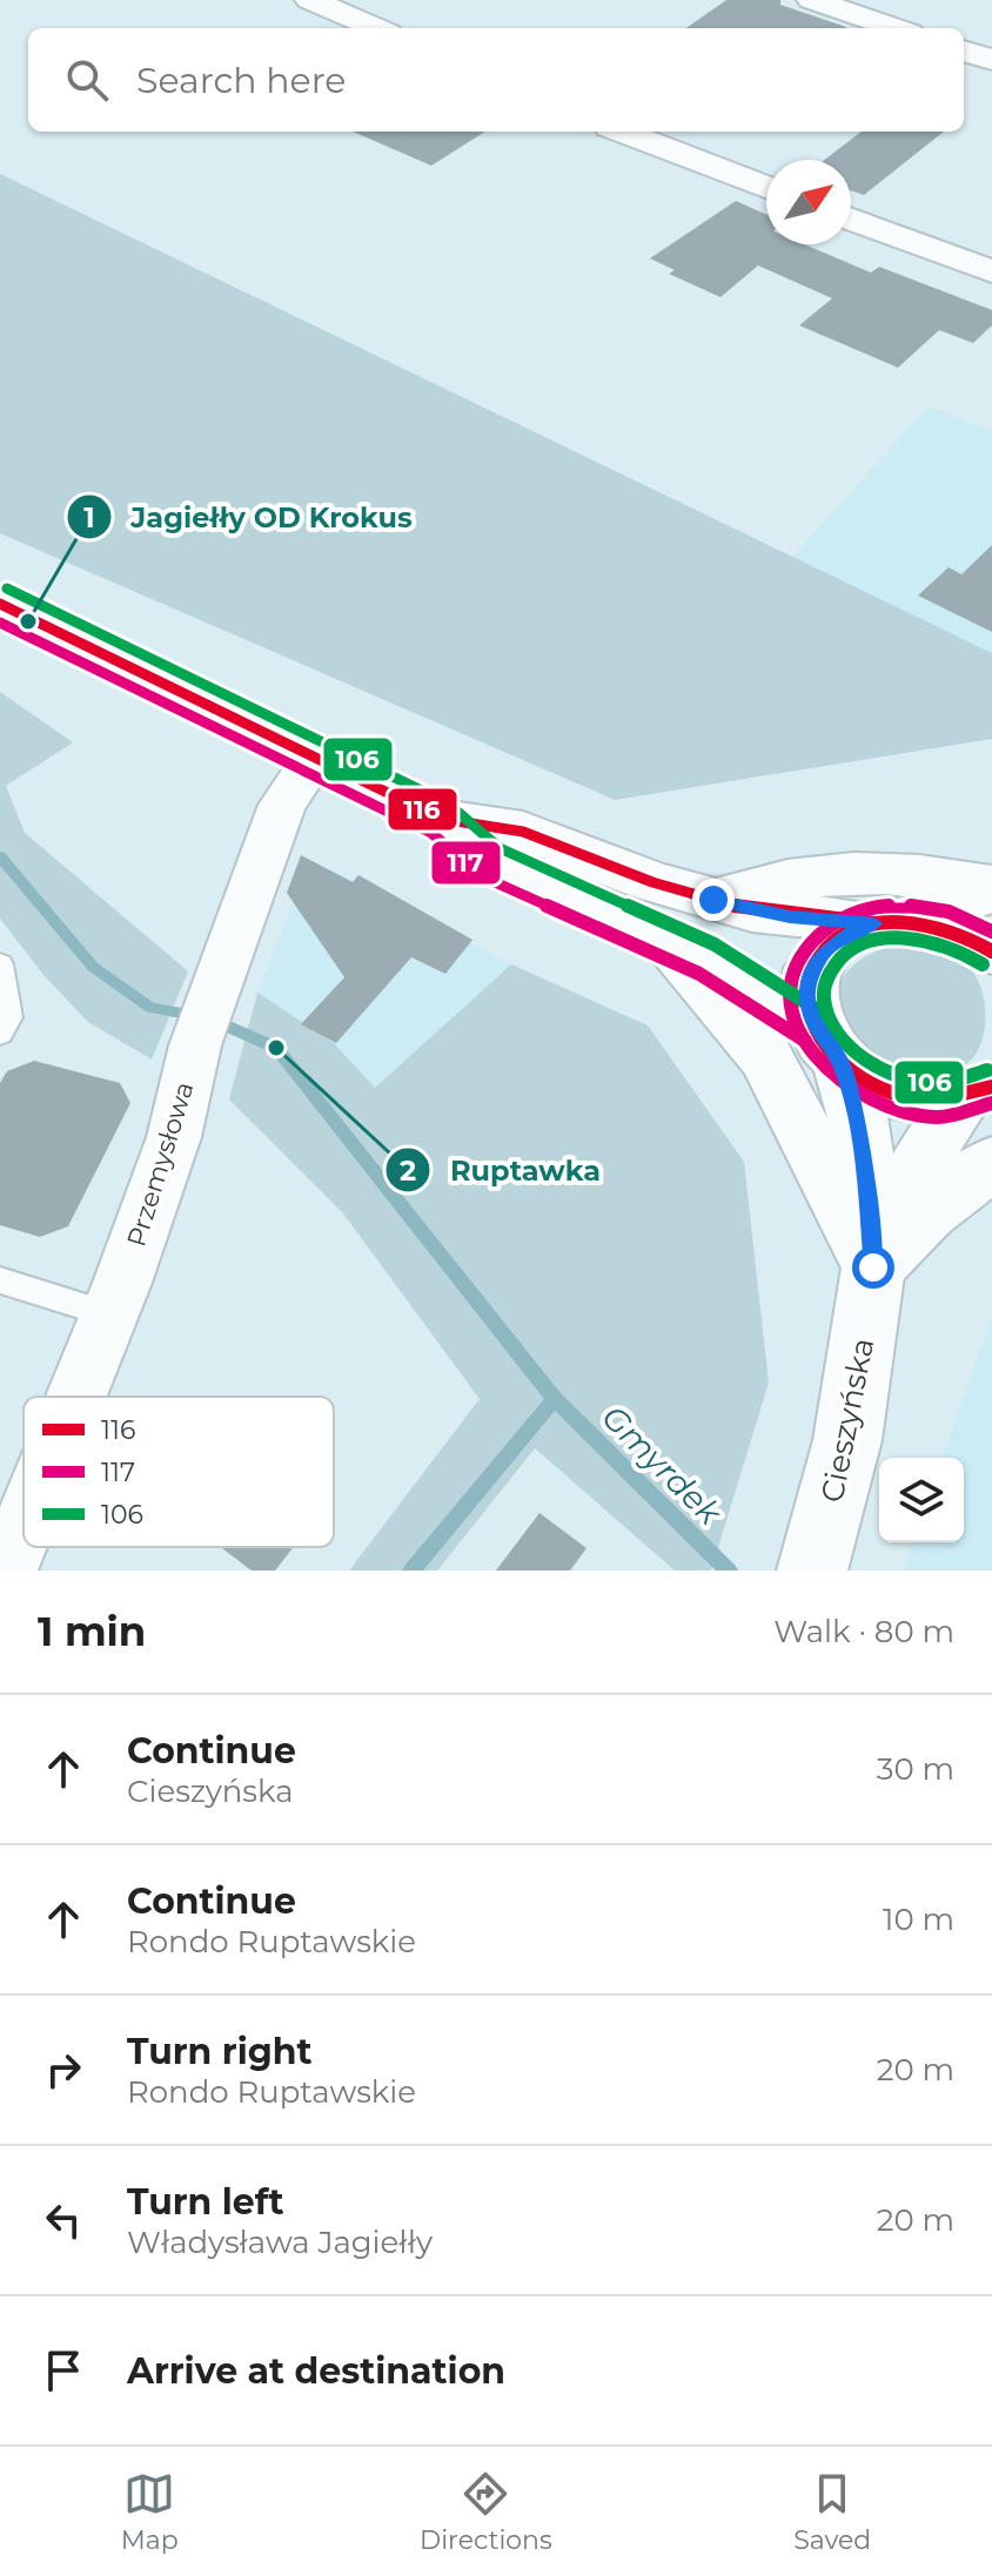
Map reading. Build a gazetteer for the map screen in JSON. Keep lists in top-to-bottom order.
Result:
{
  "streets": {
    "street": ["Przemysłowa", "Cieszyńska"]
  },
  "water": ["Gmyrdek"],
  "places": ["Jagiełły OD Krokus", "Ruptawka"],
  "lines": ["transit line 106", "transit line 116", "transit line 117"],
  "legend": ["116", "117", "106"],
  "north": "top right",
  "page": {
    "search": "Search here",
    "heading": ["1 min", "Walk · 80 m"],
    "list": [
      ["Continue", "Cieszyńska", "30 m"],
      ["Continue", "Rondo Ruptawskie", "10 m"],
      ["Turn right", "Rondo Ruptawskie", "20 m"],
      ["Turn left", "Władysława Jagiełły", "20 m"],
      "Arrive at destination"
    ],
    "nav": ["Map", "Directions", "Saved"]
  }
}
